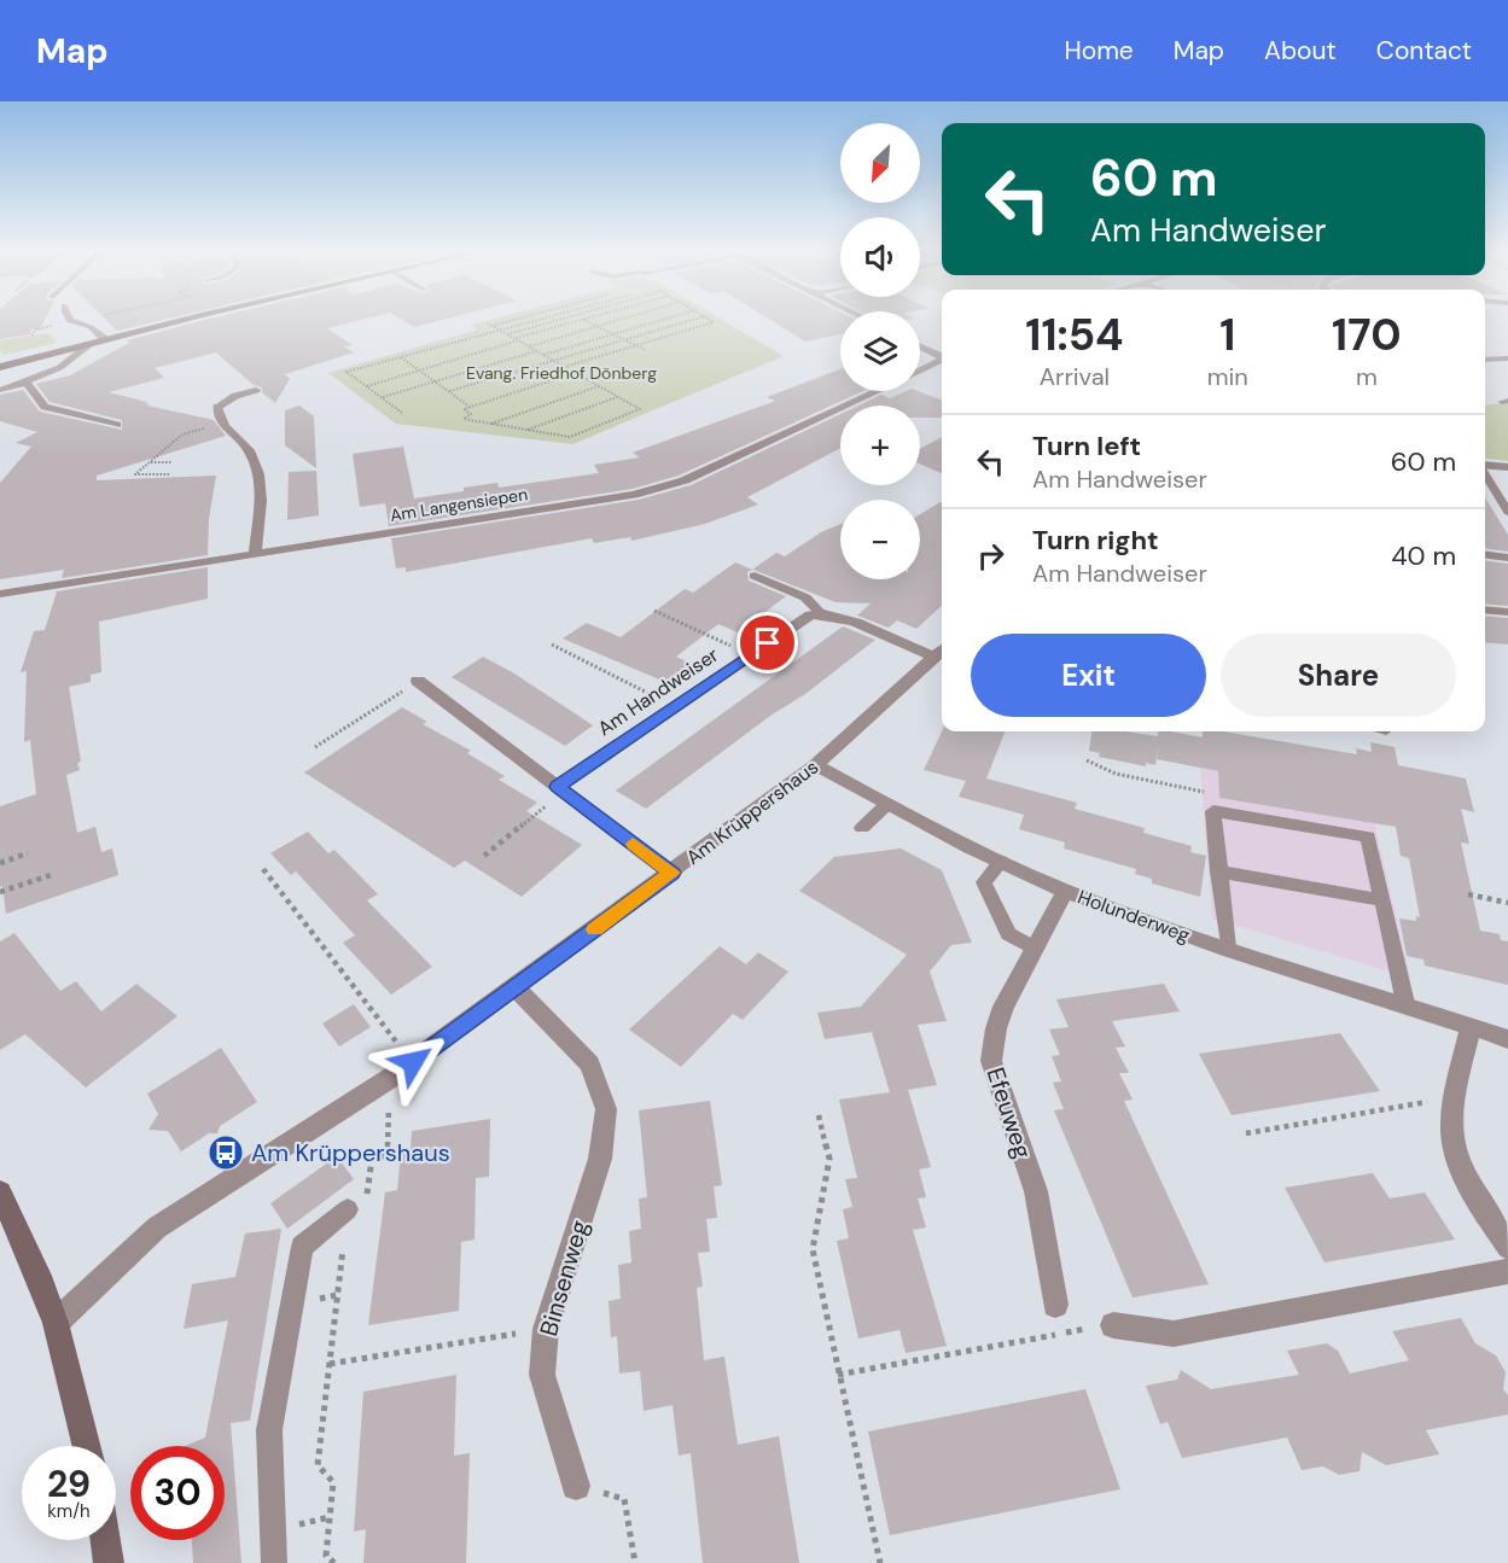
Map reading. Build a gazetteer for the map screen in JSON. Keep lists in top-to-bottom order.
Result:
{
  "streets": {
    "street": [
      "Am Langensiepen",
      "Am Handweiser",
      "Am Krüppershaus",
      "Holunderweg",
      "Efeuweg",
      "Binsenweg"
    ]
  },
  "crossings": [
    ["Am Krüppershaus", "Holunderweg"],
    ["Am Krüppershaus", "Binsenweg"],
    ["Holunderweg", "Efeuweg"]
  ],
  "parks": ["Evang. Friedhof Dönberg"],
  "places": {
    "bus stop": ["Am Krüppershaus"]
  },
  "north": "bottom left",
  "page": {
    "header": "Map",
    "nav": [
      "Home",
      "Map",
      "About",
      "Contact"
    ],
    "map_buttons": ["+", "−"],
    "turn": ["60 m", "Am Handweiser"],
    "eta": [
      "11:54",
      "Arrival",
      "1",
      "min",
      "170",
      "m"
    ],
    "list": [
      {
        "name": "Turn left",
        "note": "Am Handweiser",
        "value": "60 m"
      },
      {
        "name": "Turn right",
        "note": "Am Handweiser",
        "value": "40 m"
      }
    ],
    "buttons": ["Exit", "Share"],
    "speed": "29 km/h",
    "limit": "30"
  }
}
